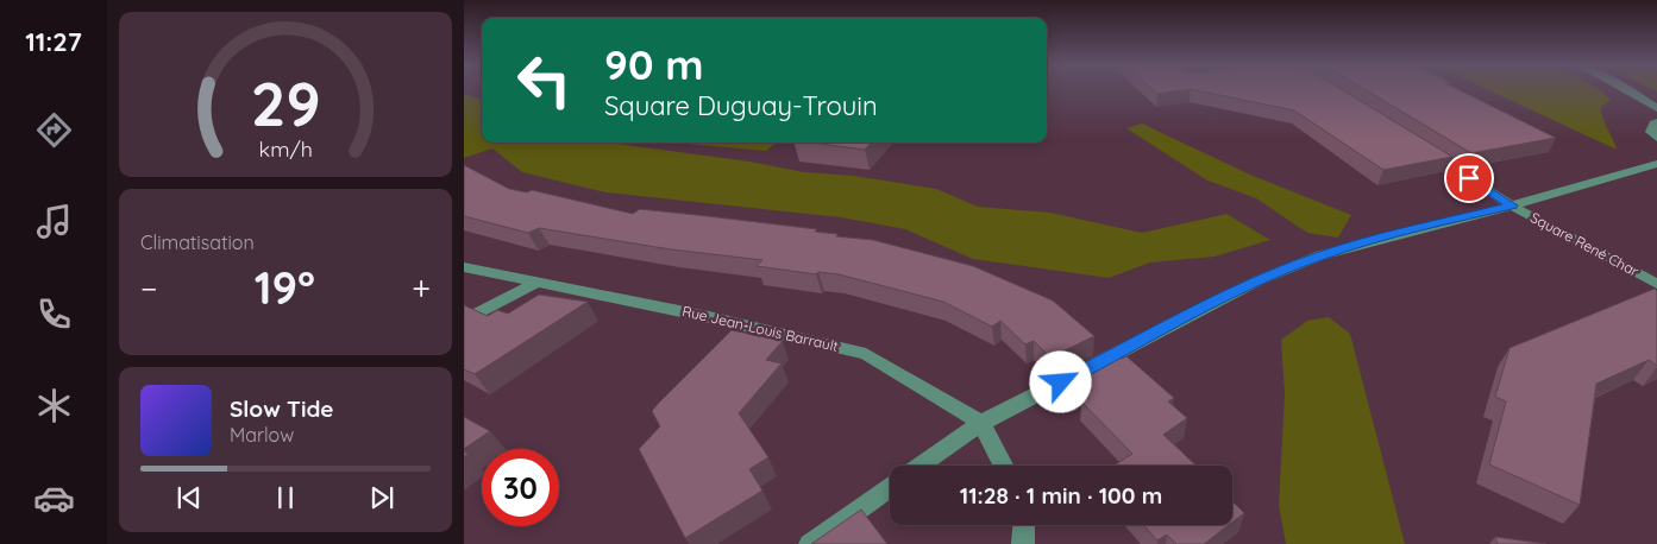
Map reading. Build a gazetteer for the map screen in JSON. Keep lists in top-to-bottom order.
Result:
{
  "streets": {
    "street": ["Square René Char", "Rue Jean-Louis Barrault"]
  },
  "page": {
    "tabs": "11:27",
    "turn": ["90 m", "Square Duguay-Trouin"],
    "tile": "Climatisation",
    "heat": ["−", "19°", "+"],
    "song": ["Slow Tide", "Marlow"],
    "limit": "30",
    "trip": "11:28 · 1 min · 100 m",
    "gauge": ["29", "km/h"]
  }
}
